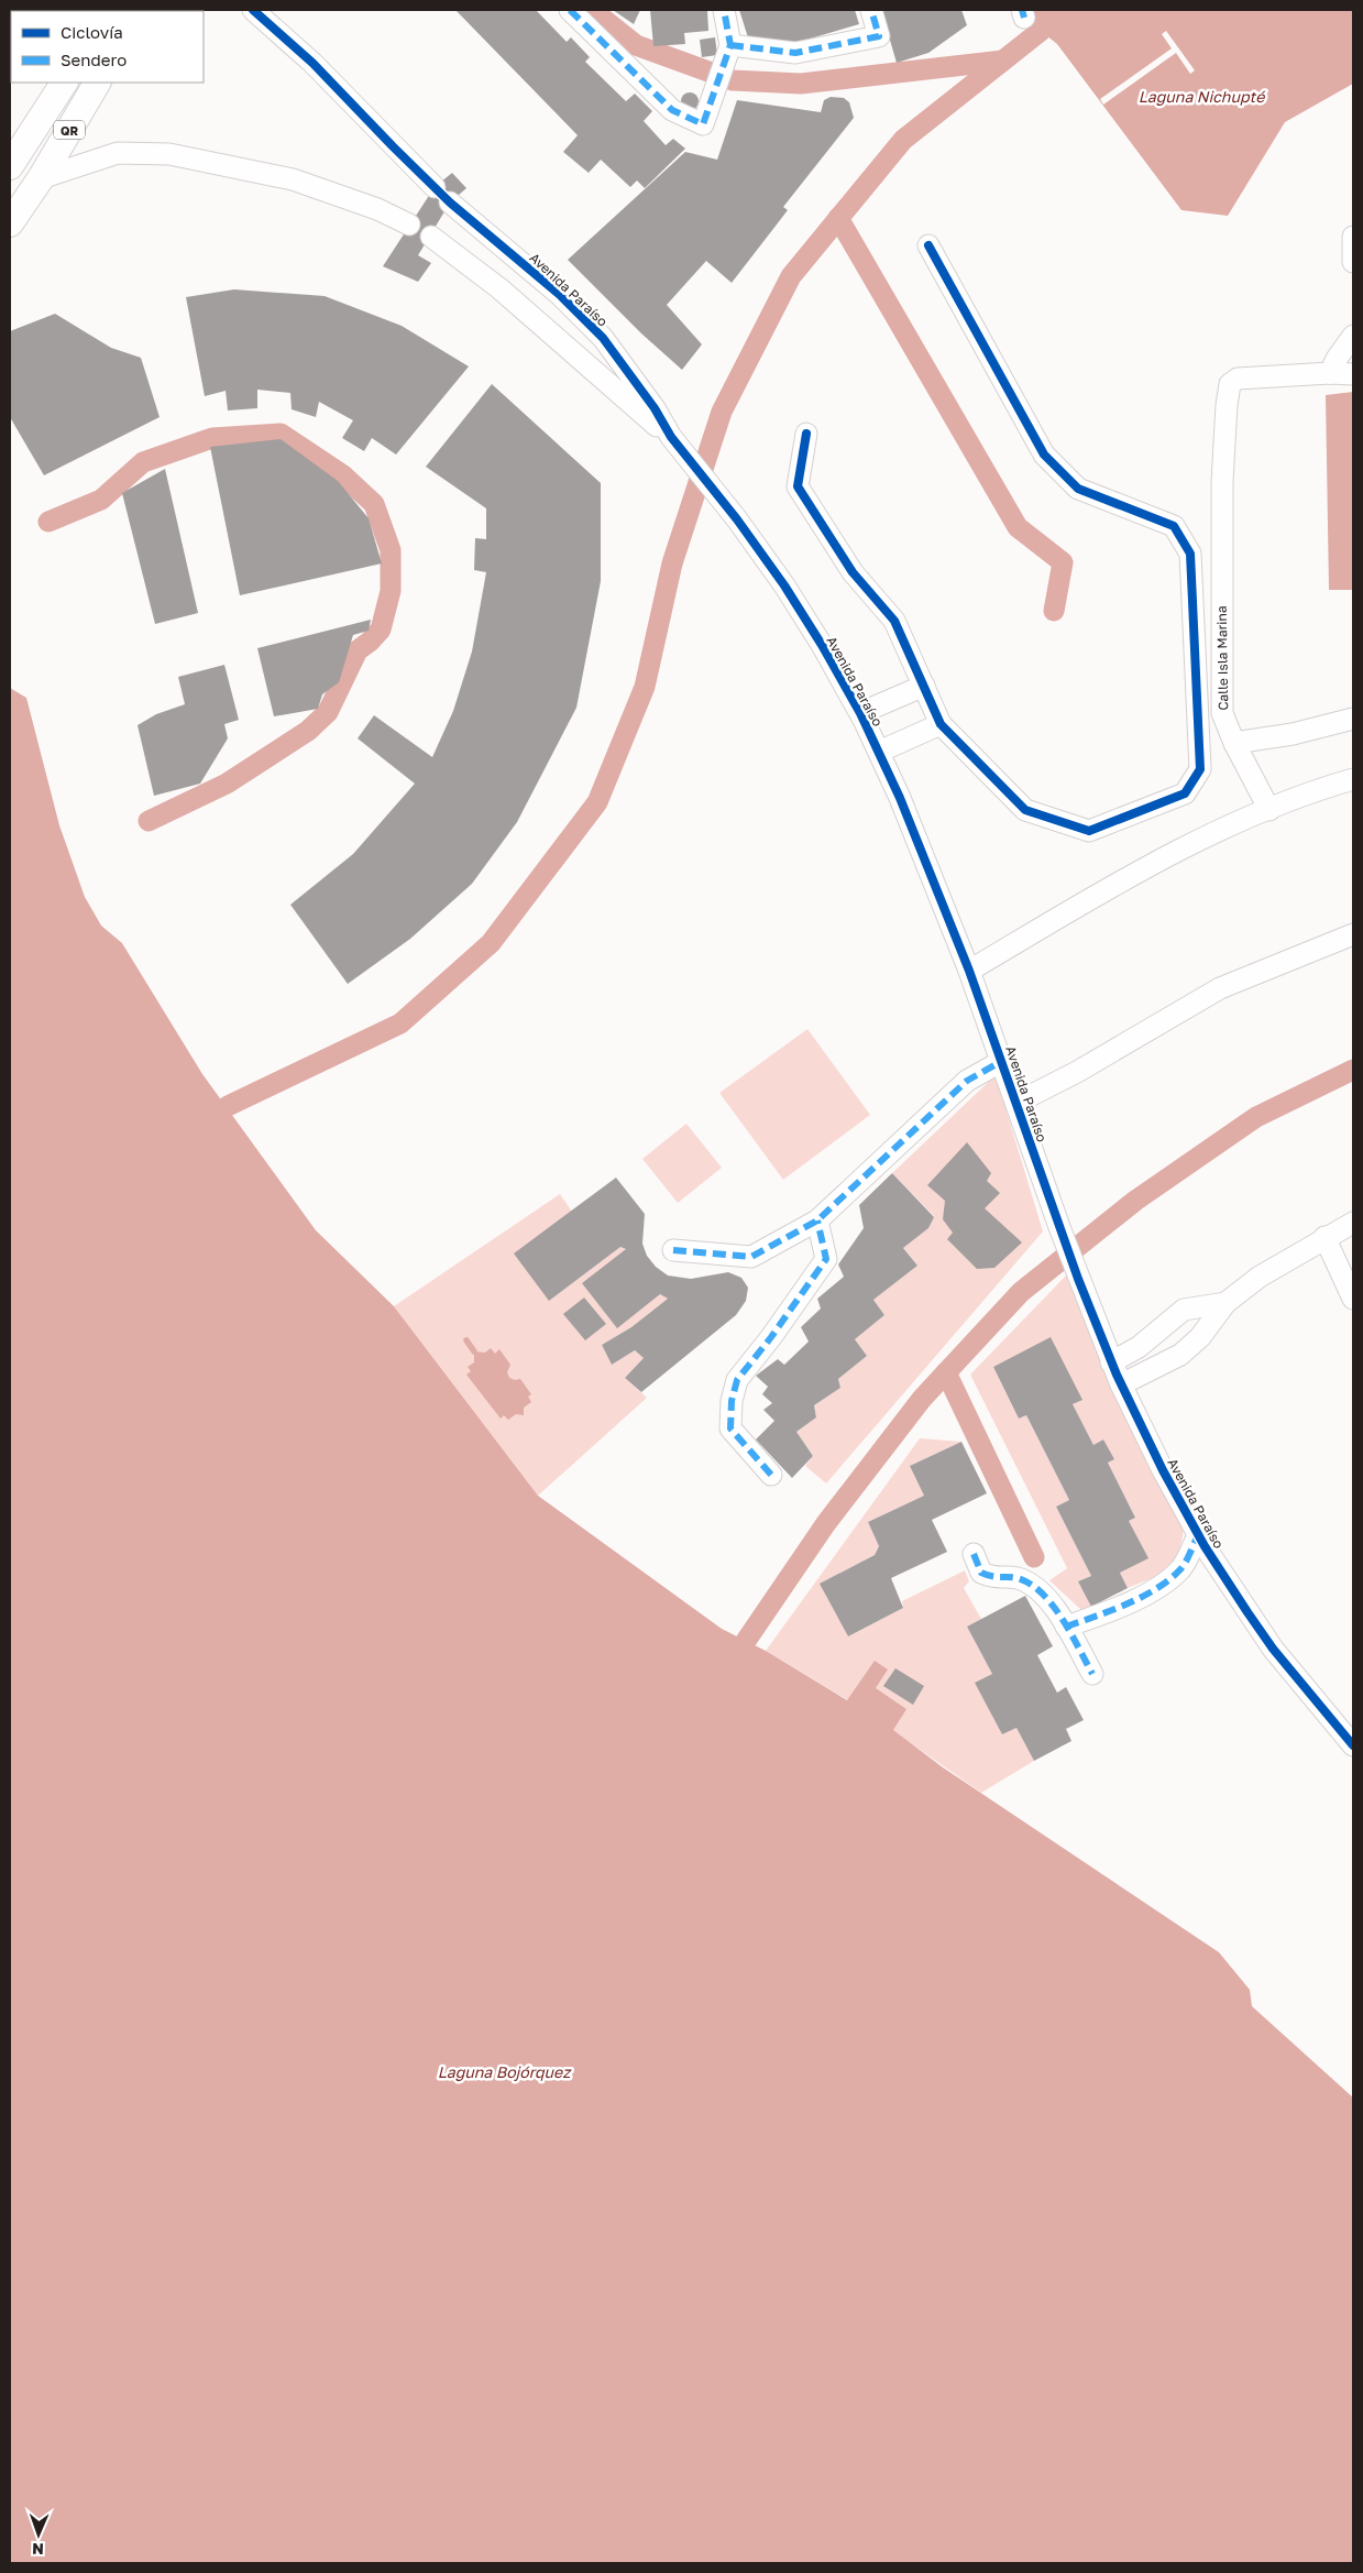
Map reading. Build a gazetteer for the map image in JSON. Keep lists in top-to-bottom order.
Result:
{
  "streets": {
    "main road": ["QR"],
    "street": ["Avenida Paraíso", "Calle Isla Marina"]
  },
  "water": ["Laguna Nichupté", "Laguna Bojórquez"],
  "legend": ["Ciclovía", "Sendero"],
  "north": "bottom"
}
